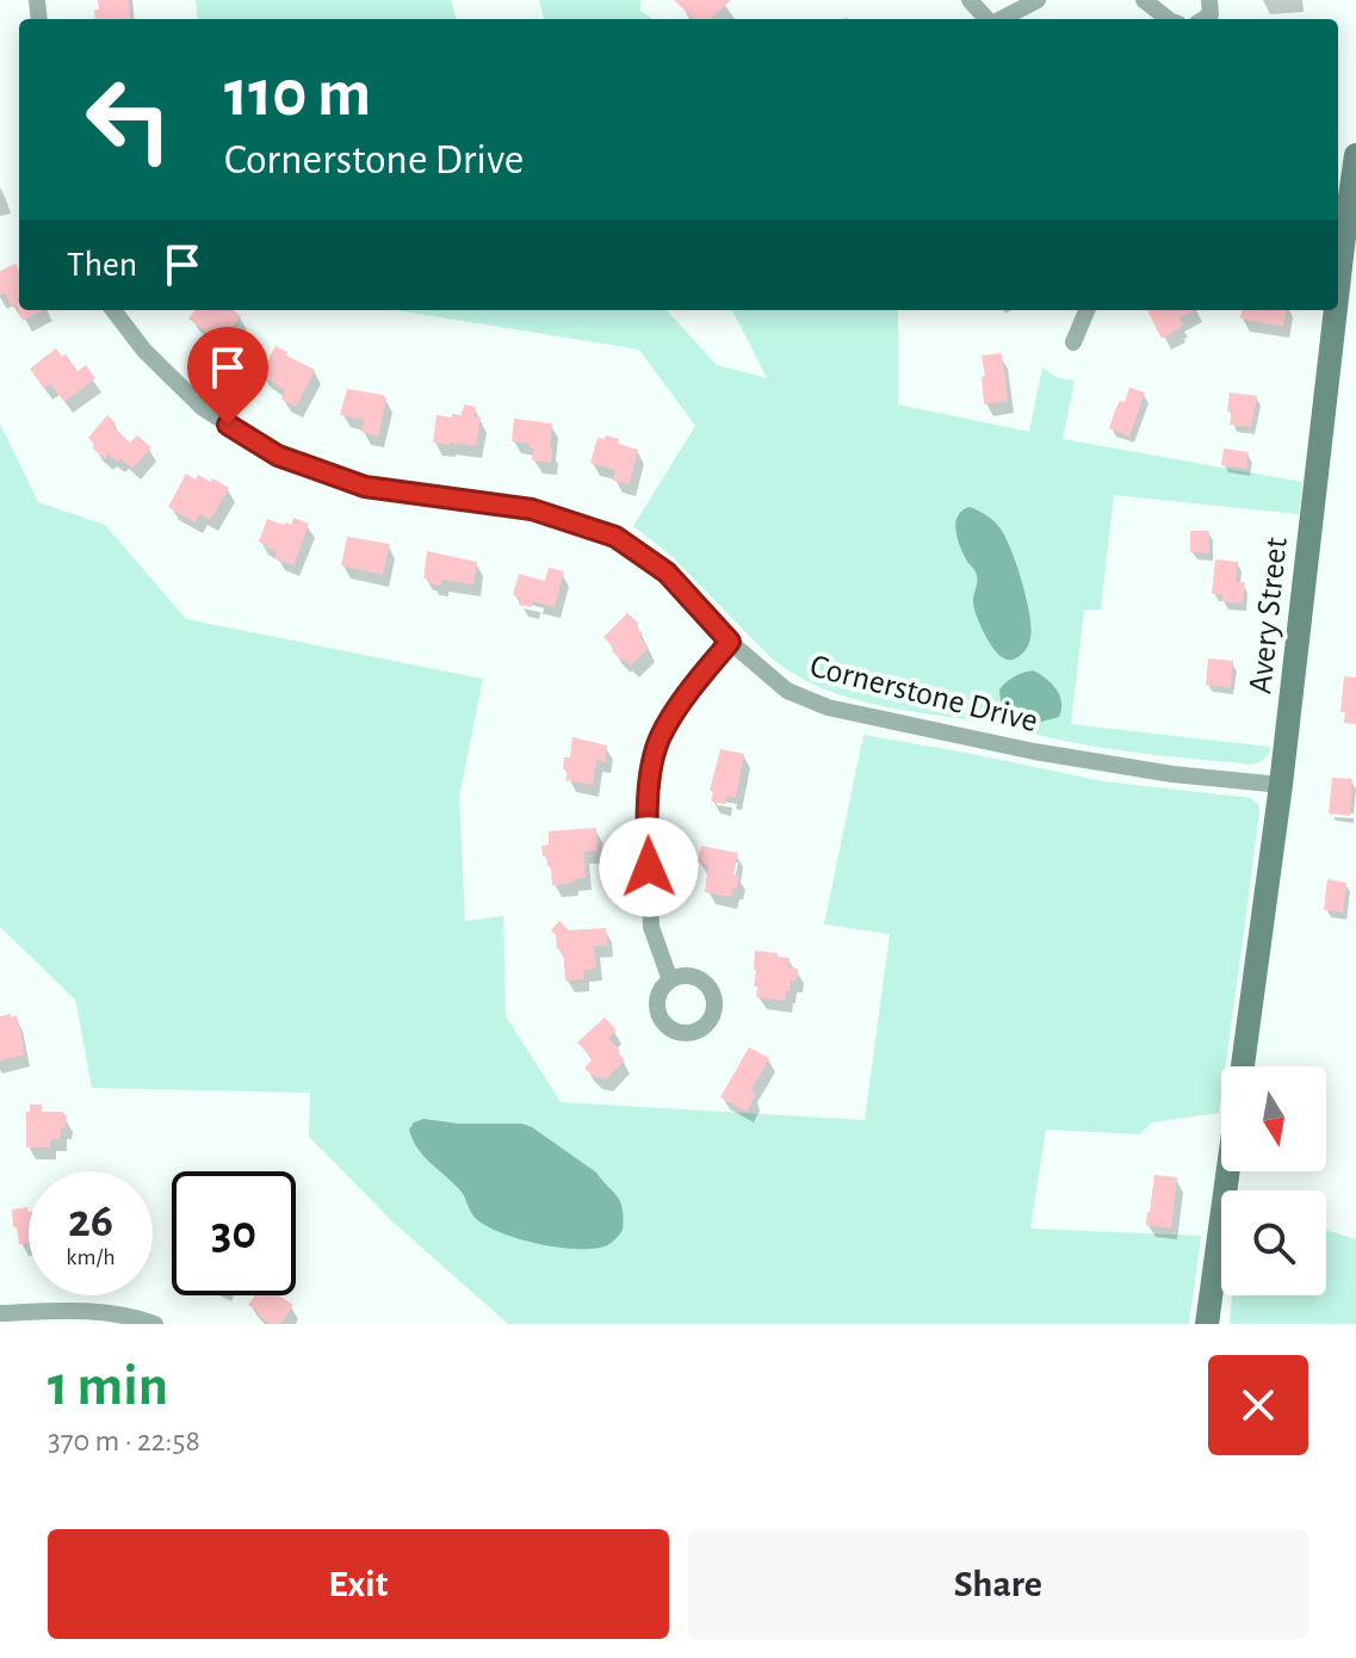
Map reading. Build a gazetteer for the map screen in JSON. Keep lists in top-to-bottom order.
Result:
{
  "streets": {
    "main road": ["Avery Street"],
    "street": ["Cornerstone Drive"]
  },
  "crossings": [
    ["Avery Street", "Cornerstone Drive"]
  ],
  "north": "bottom",
  "page": {
    "turn": ["110 m", "Cornerstone Drive"],
    "then": "Then",
    "speed": "26 km/h",
    "limit": "30",
    "heading": ["1 min", "370 m · 22:58"],
    "buttons": ["Exit", "Share"]
  }
}
